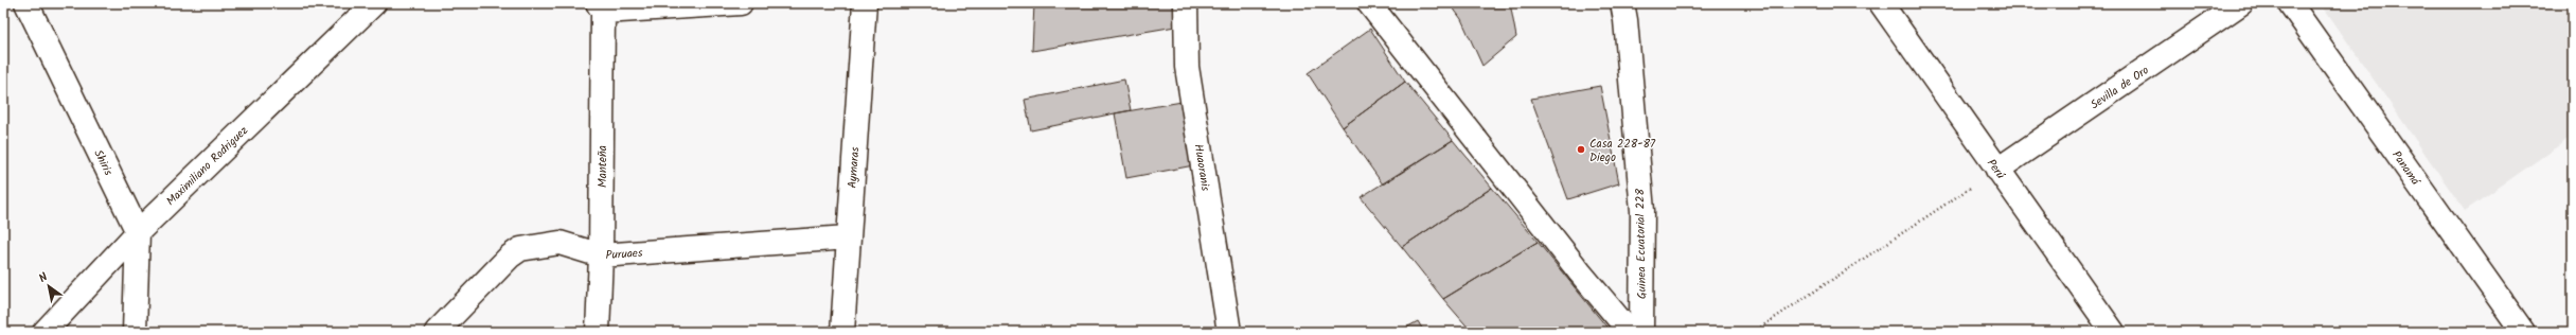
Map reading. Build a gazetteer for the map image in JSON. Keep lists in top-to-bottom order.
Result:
{
  "streets": {
    "street": [
      "Sevilla de Oro",
      "Shiris",
      "Maximiliano Rodriguez",
      "Manteña",
      "Aymaras",
      "Huaoranis",
      "Panamá",
      "Perú",
      "Guinea Ecuatorial 228",
      "Puruaes"
    ]
  },
  "crossings": [
    ["Sevilla de Oro", "Perú"],
    ["Shiris", "Maximiliano Rodriguez"],
    ["Manteña", "Puruaes"],
    ["Aymaras", "Puruaes"]
  ],
  "places": ["Casa 228-87 Diego"],
  "north": "top left"
}
